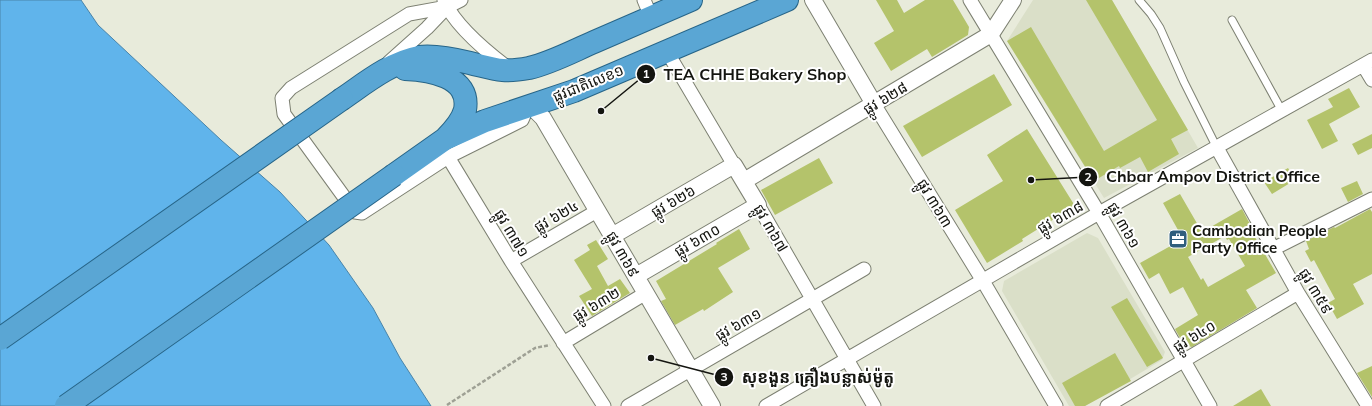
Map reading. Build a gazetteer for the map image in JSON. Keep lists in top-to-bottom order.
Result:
{
  "streets": {
    "highway": ["ផ្លូវជាតិលេខ១"],
    "street": [
      "ផ្លូវ ៦២៨",
      "ផ្លូវ ៦២៦",
      "ផ្លូវ ៣៦៣",
      "ផ្លូវ ៦២៤",
      "ផ្លូវ ៦៣៨",
      "ផ្លូវ ៣៦១",
      "ផ្លូវ ៣៦៧",
      "ផ្លូវ ៣៧១",
      "ផ្លូវ ៦៣០",
      "ផ្លូវ ៣៦៩",
      "ផ្លូវ ៣៥៩",
      "ផ្លូវ ៦៣២",
      "ផ្លូវ ៦៣១",
      "ផ្លូវ ៦៤០"
    ]
  },
  "crossings": [
    ["ផ្លូវជាតិលេខ១", "ផ្លូវ ៣៦៧"],
    ["ផ្លូវជាតិលេខ១", "ផ្លូវ ៣៧១"],
    ["ផ្លូវជាតិលេខ១", "ផ្លូវ ៣៦៩"],
    ["ផ្លូវ ៦២៨", "ផ្លូវ ៣៦៣"],
    ["ផ្លូវ ៦២៨", "ផ្លូវ ៣៦១"],
    ["ផ្លូវ ៦២៨", "ផ្លូវ ៣៦៧"],
    ["ផ្លូវ ៦២៦", "ផ្លូវ ៣៦៧"],
    ["ផ្លូវ ៦២៦", "ផ្លូវ ៣៦៩"],
    ["ផ្លូវ ៣៦៣", "ផ្លូវ ៦៣៨"],
    ["ផ្លូវ ៦២៤", "ផ្លូវ ៣៧១"],
    ["ផ្លូវ ៦២៤", "ផ្លូវ ៣៦៩"],
    ["ផ្លូវ ៦៣៨", "ផ្លូវ ៣៦១"],
    ["ផ្លូវ ៦៣៨", "ផ្លូវ ៣៦៧"],
    ["ផ្លូវ ៦៣៨", "ផ្លូវ ៣៥៩"],
    ["ផ្លូវ ៣៦១", "ផ្លូវ ៦៤០"],
    ["ផ្លូវ ៣៦៧", "ផ្លូវ ៦៣០"],
    ["ផ្លូវ ៣៦៧", "ផ្លូវ ៦៣១"],
    ["ផ្លូវ ៣៧១", "ផ្លូវ ៦៣២"],
    ["ផ្លូវ ៦៣០", "ផ្លូវ ៣៦៩"],
    ["ផ្លូវ ៣៦៩", "ផ្លូវ ៦៣២"],
    ["ផ្លូវ ៣៦៩", "ផ្លូវ ៦៣១"],
    ["ផ្លូវ ៣៥៩", "ផ្លូវ ៦៤០"]
  ],
  "places": {
    "other": ["TEA CHHE Bakery Shop", "Chbar Ampov District Office", "សុខងួន គ្រឿងបន្លាស់ម៉ូតូ"],
    "office": ["Cambodian People Party Office"]
  }
}
